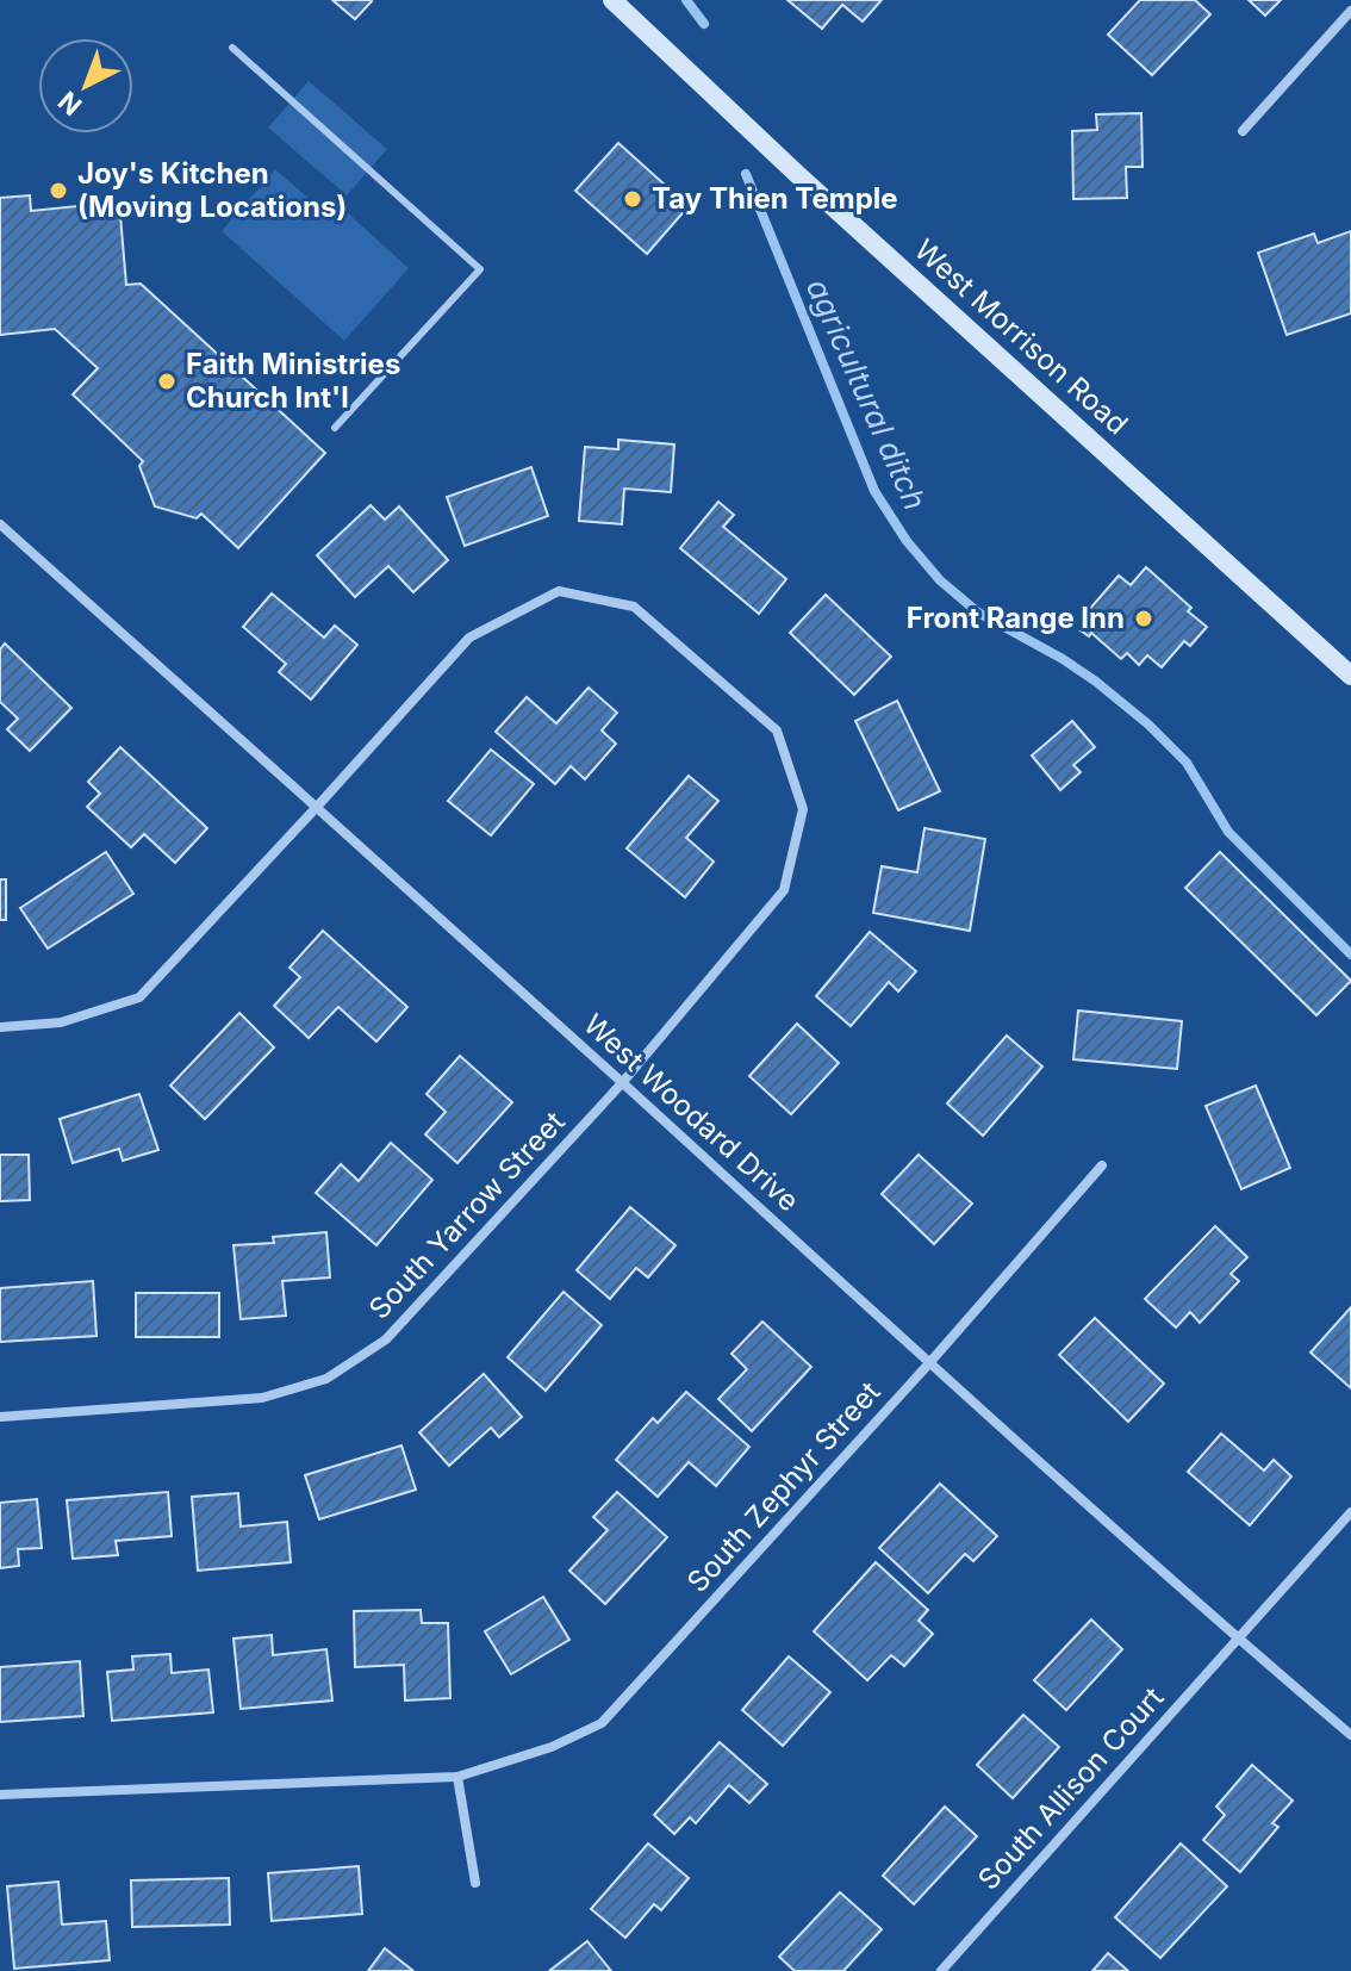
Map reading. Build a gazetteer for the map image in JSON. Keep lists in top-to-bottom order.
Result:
{
  "streets": {
    "street": [
      "West Morrison Road",
      "West Woodard Drive",
      "South Yarrow Street",
      "South Zephyr Street",
      "South Allison Court"
    ]
  },
  "crossings": [
    ["West Woodard Drive", "South Yarrow Street"],
    ["West Woodard Drive", "South Zephyr Street"],
    ["West Woodard Drive", "South Allison Court"]
  ],
  "water": ["agricultural ditch"],
  "places": [
    "Joy's Kitchen (Moving Locations)",
    "Tay Thien Temple",
    "Faith Ministries Church Int'l",
    "Front Range Inn"
  ],
  "north": "bottom left"
}
